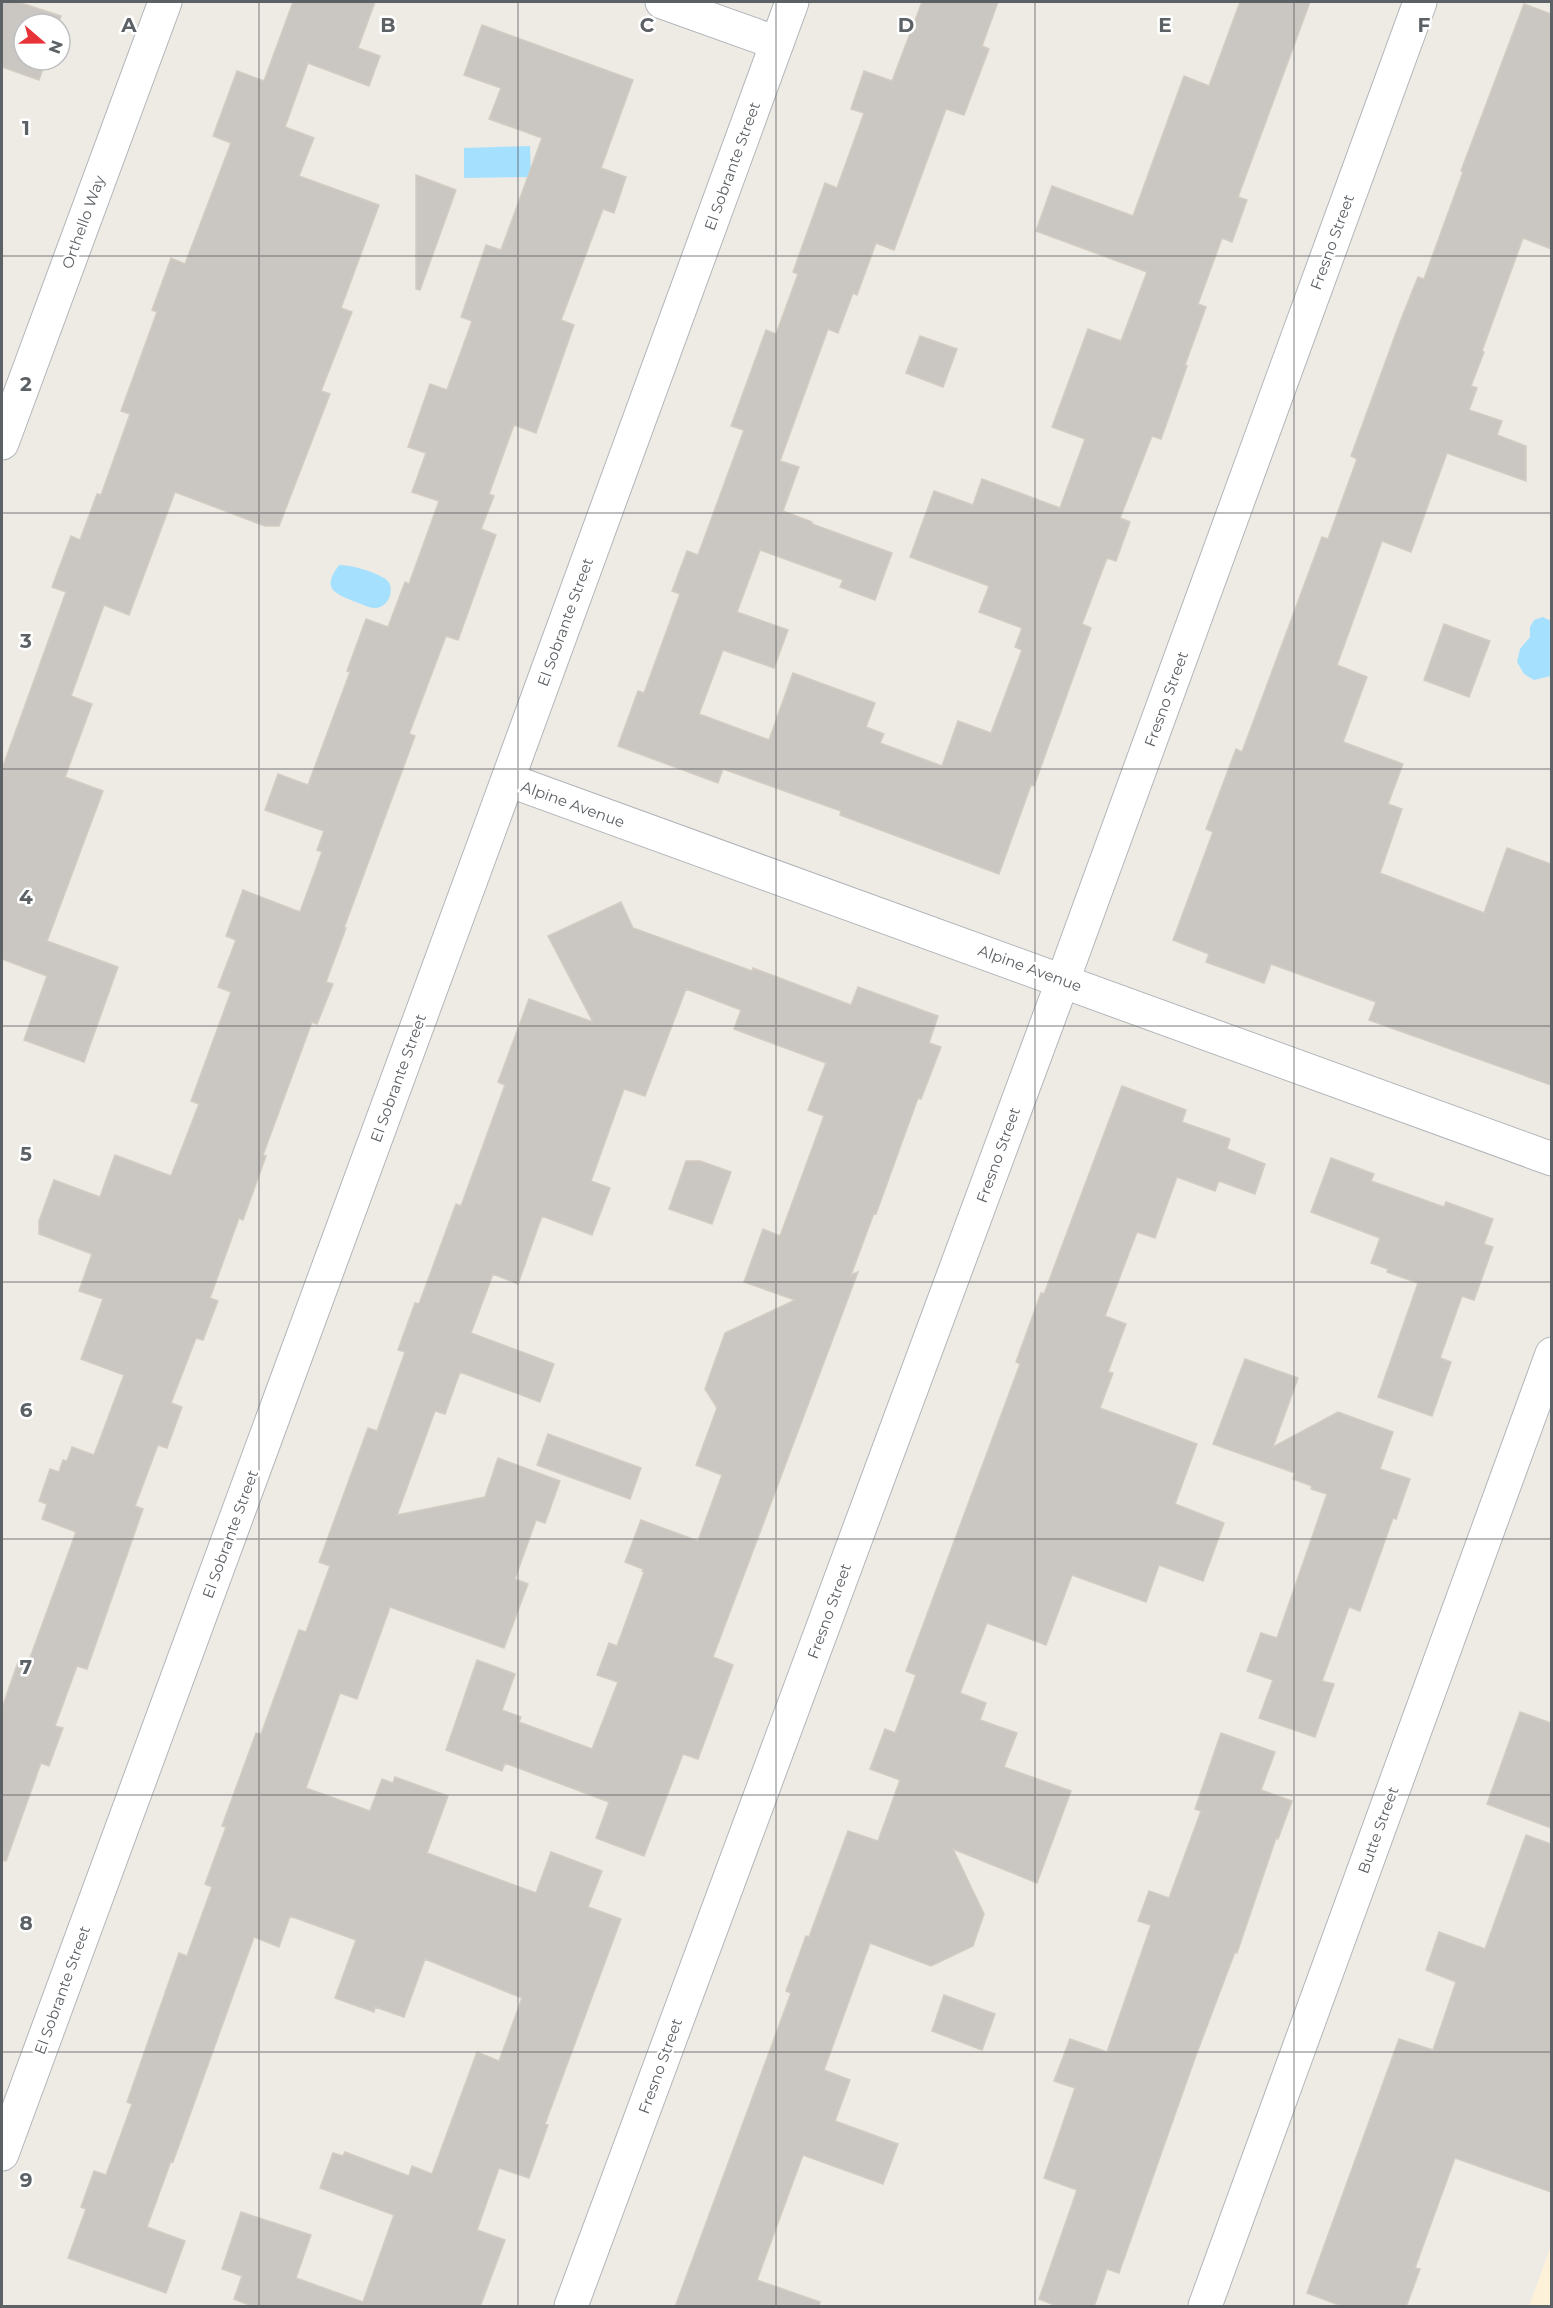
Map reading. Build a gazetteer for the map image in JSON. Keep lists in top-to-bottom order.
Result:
{
  "streets": {
    "street": [
      "El Sobrante Street",
      "Orthello Way",
      "Fresno Street",
      "Alpine Avenue",
      "Butte Street"
    ]
  },
  "crossings": [
    ["El Sobrante Street", "Alpine Avenue"],
    ["Fresno Street", "Alpine Avenue"]
  ],
  "north": "right",
  "grid": {
    "columns": [
      "A",
      "B",
      "C",
      "D",
      "E",
      "F"
    ],
    "rows": [
      "1",
      "2",
      "3",
      "4",
      "5",
      "6",
      "7",
      "8",
      "9"
    ]
  }
}
